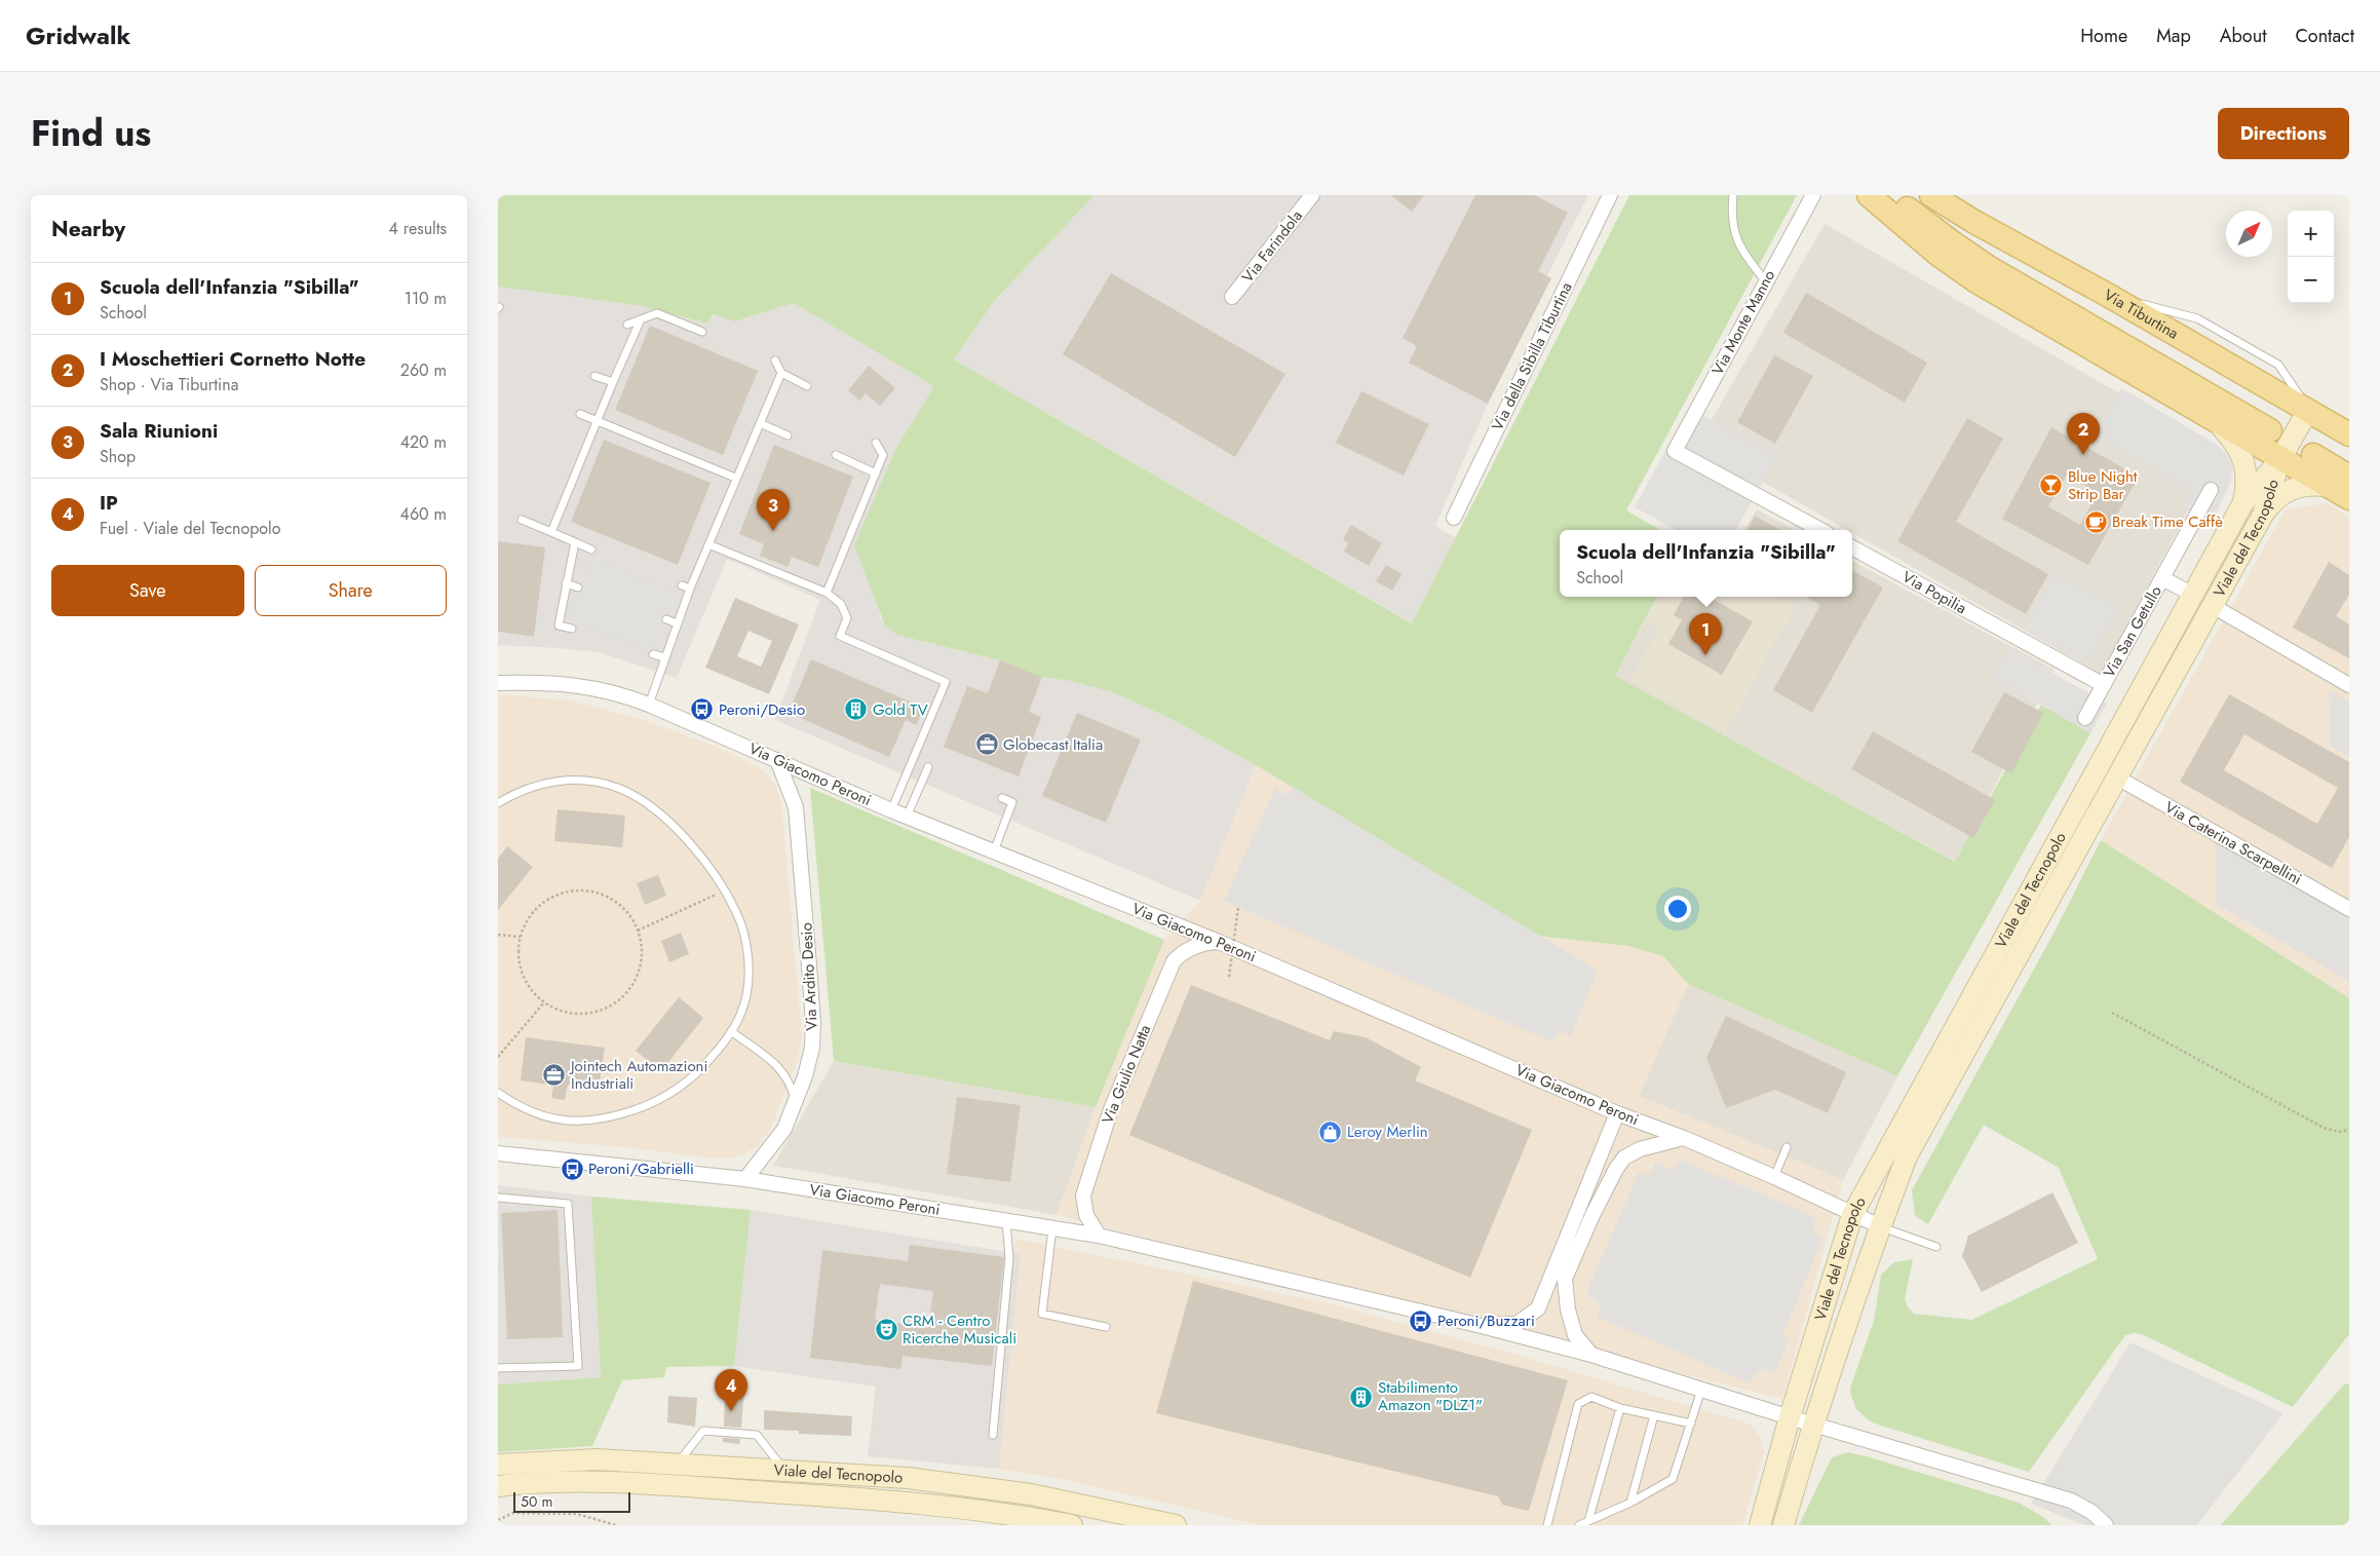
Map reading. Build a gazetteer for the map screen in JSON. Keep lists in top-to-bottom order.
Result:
{
  "streets": {
    "main road": ["Via Tiburtina", "Viale del Tecnopolo"],
    "street": [
      "Via Farindola",
      "Via Monte Manno",
      "Via della Sibilla Tiburtina",
      "Via Popilia",
      "Via San Getullo",
      "Via Giacomo Peroni",
      "Via Caterina Scarpellini",
      "Via Ardito Desio",
      "Via Giulio Natta"
    ]
  },
  "crossings": [
    ["Viale del Tecnopolo", "Via San Getullo"],
    ["Viale del Tecnopolo", "Via Giacomo Peroni"],
    ["Viale del Tecnopolo", "Via Caterina Scarpellini"],
    ["Via Popilia", "Via San Getullo"],
    ["Via Giacomo Peroni", "Via Ardito Desio"],
    ["Via Giacomo Peroni", "Via Giulio Natta"]
  ],
  "places": {
    "bar": ["Blue Night Strip Bar"],
    "cafe": ["Break Time Caffè"],
    "bus stop": ["Peroni/Desio", "Peroni/Gabrielli", "Peroni/Buzzari"],
    "building": ["Gold TV", "Stabilimento Amazon \"DLZ1\""],
    "office": ["Globecast Italia", "Jointech Automazioni Industriali"],
    "shop": ["Leroy Merlin"],
    "theatre": ["CRM - Centro Ricerche Musicali"]
  },
  "scale_bar": "50 m",
  "north": "top right",
  "page": {
    "header": "Gridwalk",
    "nav": [
      "Home",
      "Map",
      "About",
      "Contact"
    ],
    "title": "Find us",
    "buttons": [
      "Directions",
      ["Save", "Share"]
    ],
    "heading": ["Nearby", "4 results"],
    "map_buttons": ["+", "−"],
    "list": [
      {
        "mark": "1",
        "name": "Scuola dell'Infanzia \"Sibilla\"",
        "note": "School",
        "value": "110 m"
      },
      {
        "mark": "2",
        "name": "I Moschettieri Cornetto Notte",
        "note": "Shop · Via Tiburtina",
        "value": "260 m"
      },
      {
        "mark": "3",
        "name": "Sala Riunioni",
        "note": "Shop",
        "value": "420 m"
      },
      {
        "mark": "4",
        "name": "IP",
        "note": "Fuel · Viale del Tecnopolo",
        "value": "460 m"
      }
    ],
    "pins": [
      "2",
      "3",
      "1",
      "4"
    ],
    "popup": ["Scuola dell'Infanzia \"Sibilla\"", "School"],
    "scale": "50 m"
  }
}
